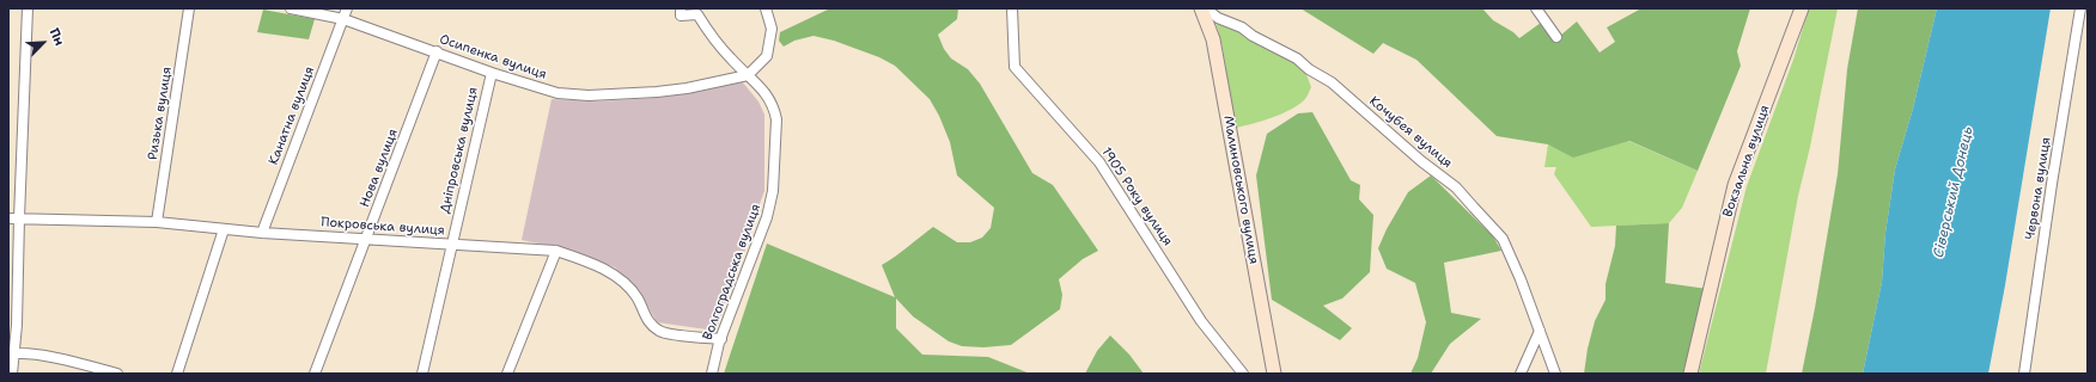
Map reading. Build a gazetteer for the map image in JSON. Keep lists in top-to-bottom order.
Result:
{
  "streets": {
    "main road": ["Вокзальна вулиця", "Малиновського вулиця"],
    "street": [
      "Осипенка вулиця",
      "Ризька вулиця",
      "Канатна вулиця",
      "Кочубея вулиця",
      "Дніпровська вулиця",
      "Нова вулиця",
      "Червона вулиця",
      "1905 Року вулиця",
      "Покровська вулиця",
      "Волгоградська вулиця"
    ]
  },
  "crossings": [
    ["Осипенка вулиця", "Канатна вулиця"],
    ["Осипенка вулиця", "Дніпровська вулиця"],
    ["Осипенка вулиця", "Нова вулиця"],
    ["Осипенка вулиця", "Волгоградська вулиця"],
    ["Ризька вулиця", "Покровська вулиця"],
    ["Канатна вулиця", "Покровська вулиця"],
    ["Дніпровська вулиця", "Покровська вулиця"],
    ["Нова вулиця", "Покровська вулиця"],
    ["Покровська вулиця", "Волгоградська вулиця"]
  ],
  "water": ["Сіверський Донець"],
  "north": "top right"
}
